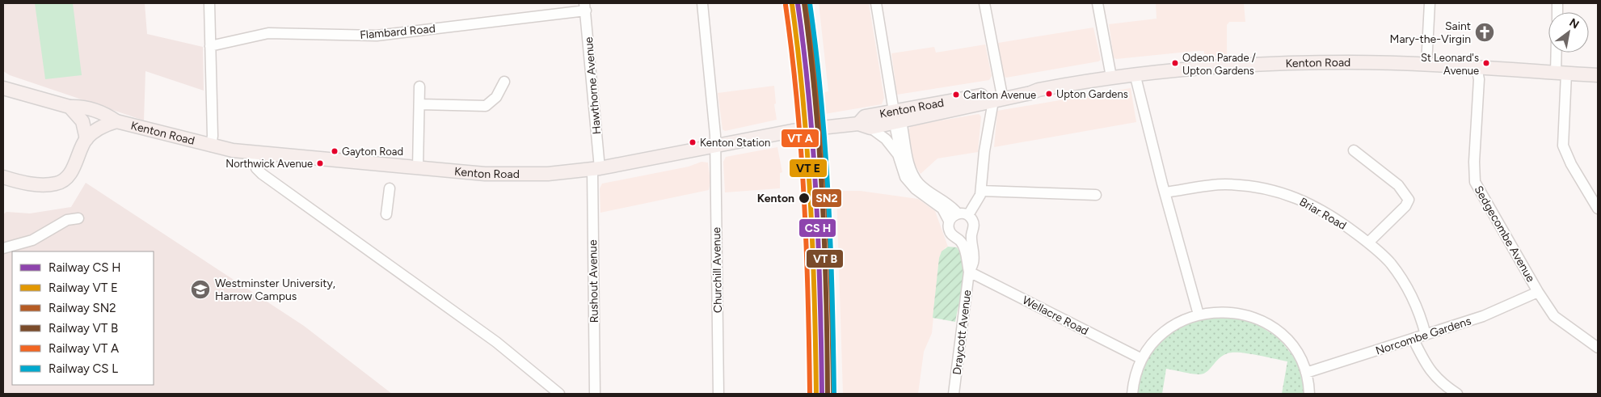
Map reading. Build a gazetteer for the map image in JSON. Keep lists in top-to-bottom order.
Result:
{
  "streets": {
    "main road": ["Kenton Road"],
    "street": [
      "Flambard Road",
      "Hawthorne Avenue",
      "Briar Road",
      "Sedgecombe Avenue",
      "Churchill Avenue",
      "Rushout Avenue",
      "Wellacre Road",
      "Draycott Avenue",
      "Norcombe Gardens"
    ]
  },
  "crossings": [
    ["Flambard Road", "Hawthorne Avenue"],
    ["Kenton Road", "Hawthorne Avenue"],
    ["Kenton Road", "Sedgecombe Avenue"],
    ["Kenton Road", "Churchill Avenue"],
    ["Kenton Road", "Rushout Avenue"],
    ["Hawthorne Avenue", "Rushout Avenue"],
    ["Briar Road", "Norcombe Gardens"],
    ["Sedgecombe Avenue", "Norcombe Gardens"],
    ["Wellacre Road", "Draycott Avenue"]
  ],
  "places": {
    "church": ["Saint Mary-the-Virgin"],
    "other": [
      "Odeon Parade / Upton Gardens",
      "St Leonard's Avenue",
      "Upton Gardens",
      "Carlton Avenue",
      "Kenton Station",
      "Gayton Road",
      "Northwick Avenue",
      "Kenton"
    ],
    "school or university": ["Westminster University, Harrow Campus"]
  },
  "lines": ["rail line SN2"],
  "legend": [
    "Railway CS H",
    "Railway VT E",
    "Railway SN2",
    "Railway VT B",
    "Railway VT A",
    "Railway CS L"
  ],
  "north": "top right"
}
